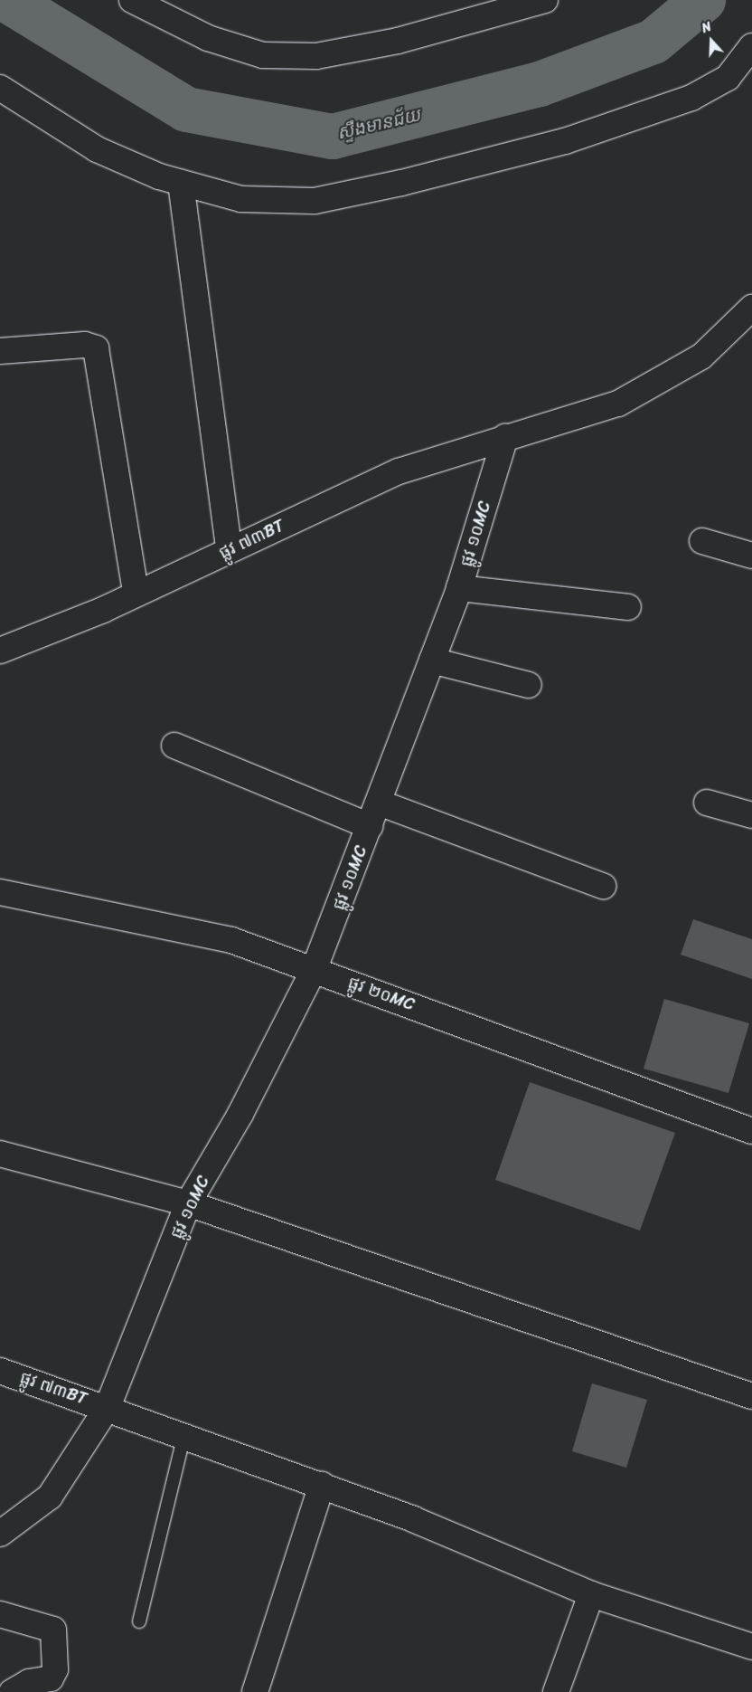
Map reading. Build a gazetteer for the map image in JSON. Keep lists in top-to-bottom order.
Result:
{
  "streets": {
    "street": ["ផ្លូវ ១០MC", "ផ្លូវ ៧៣BT", "ផ្លូវ ២០MC"]
  },
  "crossings": [
    ["ផ្លូវ ១០MC", "ផ្លូវ ៧៣BT"],
    ["ផ្លូវ ១០MC", "ផ្លូវ ២០MC"]
  ],
  "water": ["ស្ទឹងមានជ័យ"],
  "north": "top"
}
